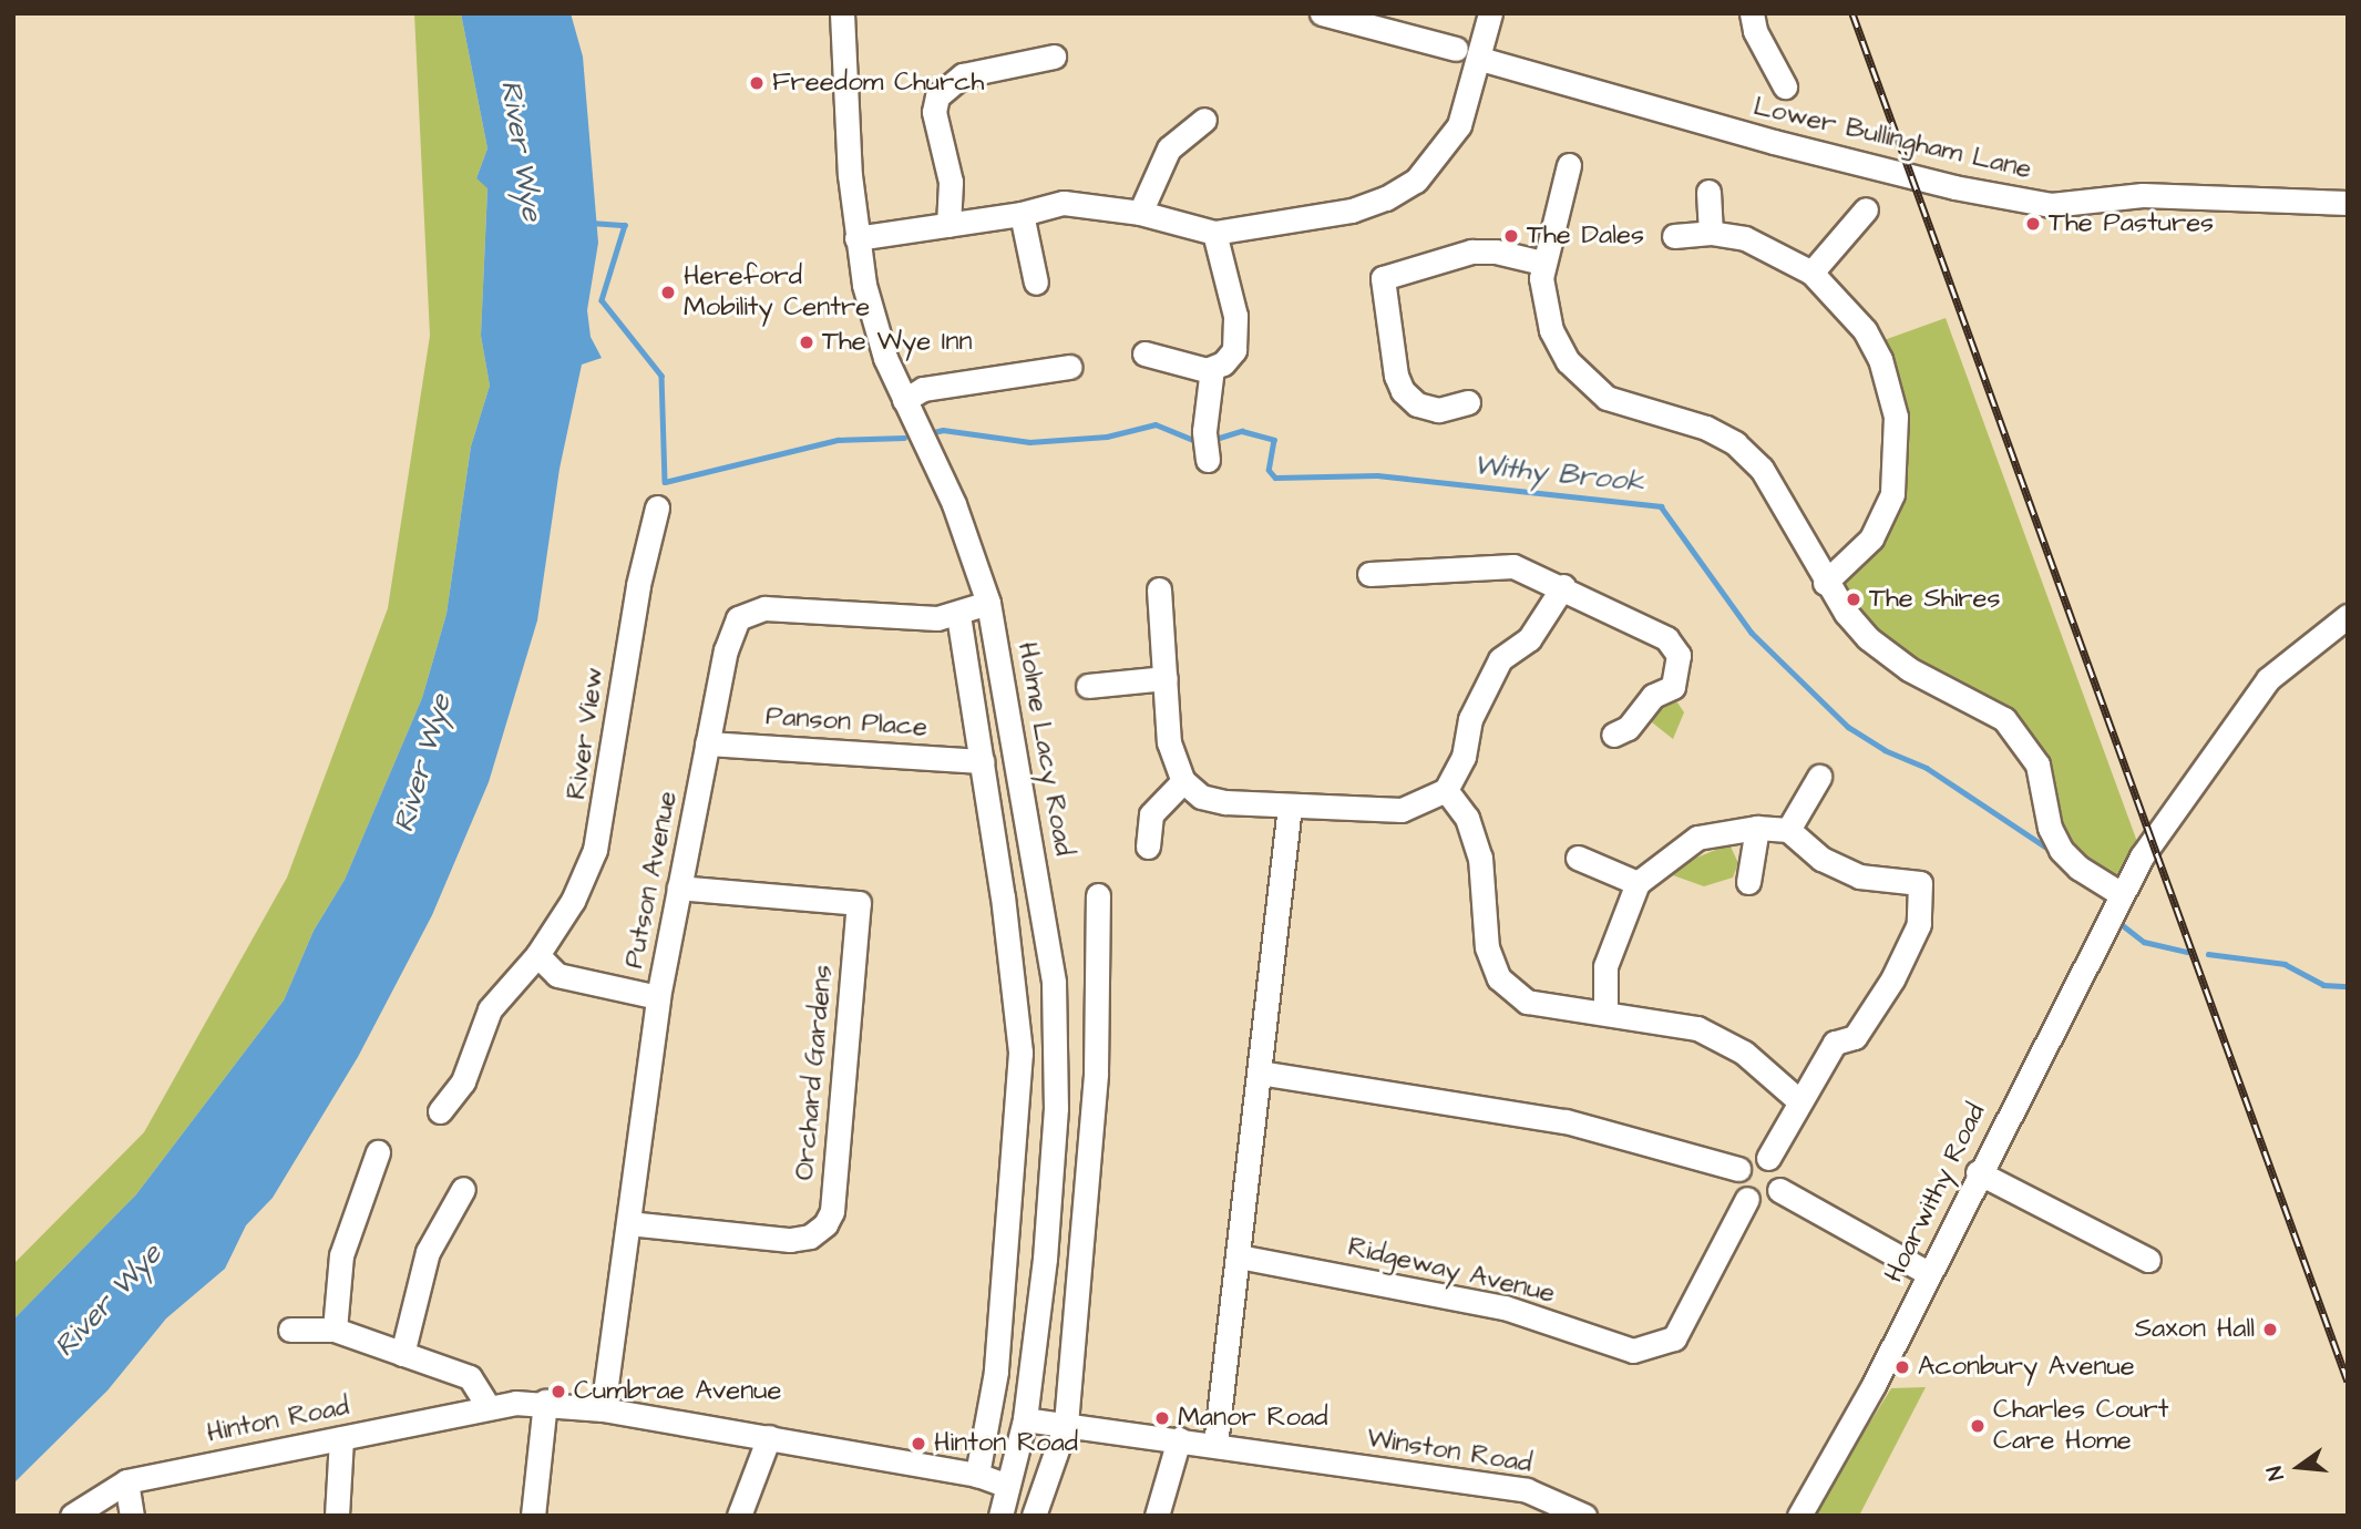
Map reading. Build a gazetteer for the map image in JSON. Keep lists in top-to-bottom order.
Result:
{
  "streets": {
    "street": [
      "Lower Bullingham Lane",
      "Panson Place",
      "River View",
      "Holme Lacy Road",
      "Putson Avenue",
      "Orchard Gardens",
      "Hoarwithy Road",
      "Ridgeway Avenue",
      "Hinton Road",
      "Winston Road"
    ]
  },
  "crossings": [
    ["Panson Place", "Putson Avenue"],
    ["Holme Lacy Road", "Putson Avenue"],
    ["Holme Lacy Road", "Hinton Road"],
    ["Holme Lacy Road", "Winston Road"],
    ["Putson Avenue", "Orchard Gardens"],
    ["Putson Avenue", "Hinton Road"]
  ],
  "water": ["River Wye", "Withy Brook"],
  "places": [
    "Freedom Church",
    "The Pastures",
    "The Dales",
    "Hereford Mobility Centre",
    "The Wye Inn",
    "The Shires",
    "Saxon Hall",
    "Aconbury Avenue",
    "Cumbrae Avenue",
    "Manor Road",
    "Charles Court Care Home",
    "Hinton Road"
  ],
  "north": "left"
}
